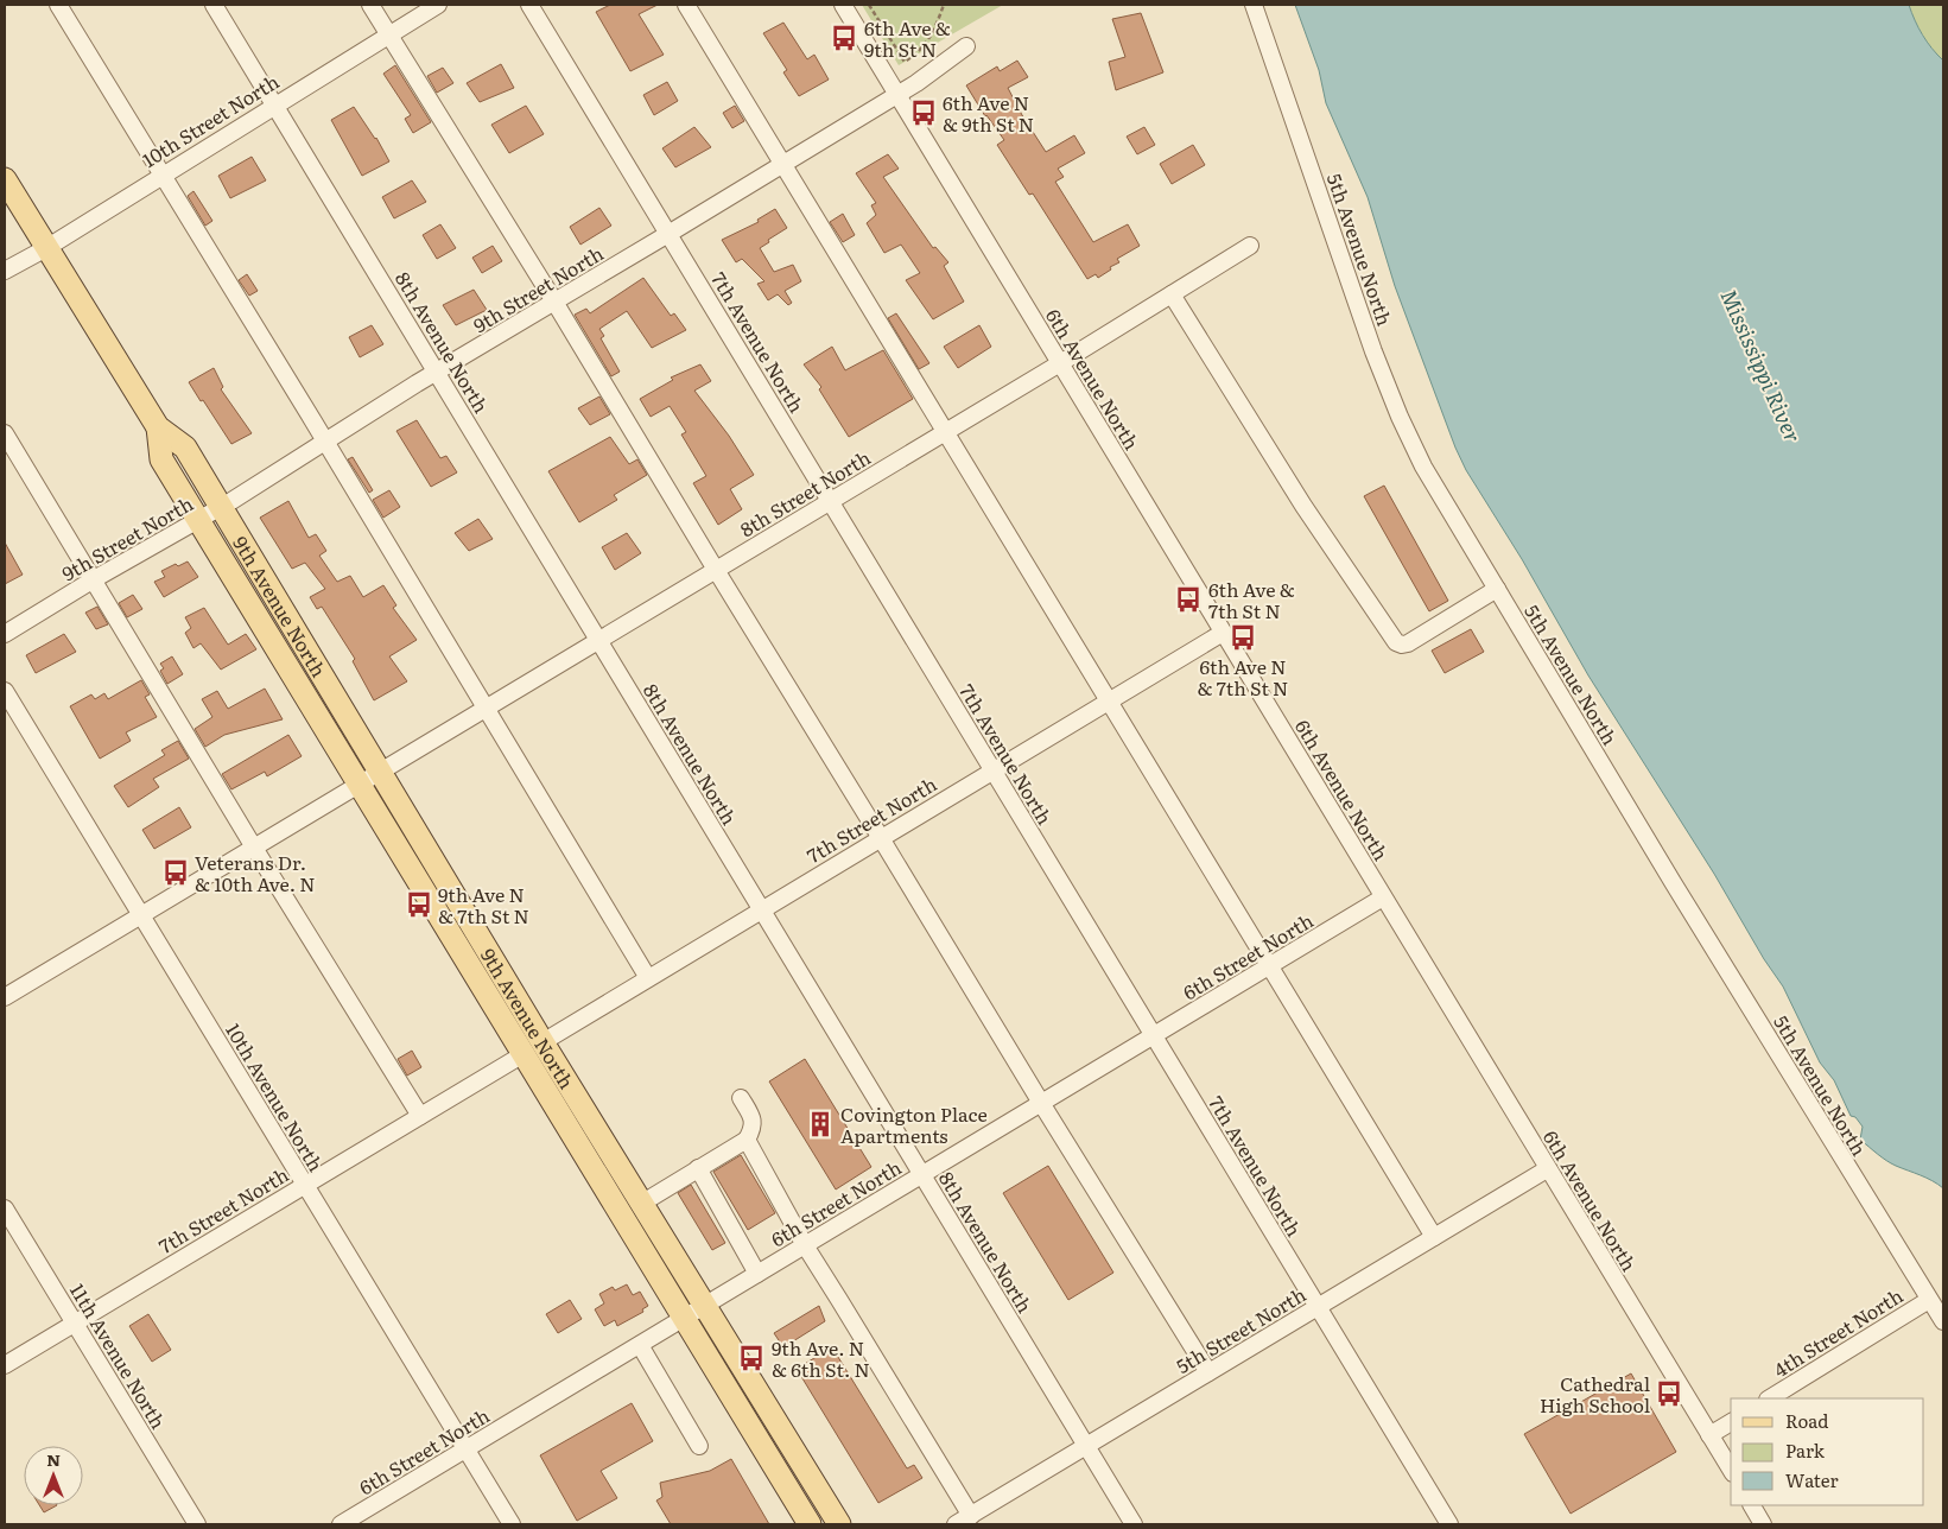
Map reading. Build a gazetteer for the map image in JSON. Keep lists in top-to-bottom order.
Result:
{
  "streets": {
    "main road": ["9th Avenue North"],
    "street": [
      "10th Street North",
      "5th Avenue North",
      "9th Street North",
      "8th Avenue North",
      "7th Avenue North",
      "6th Avenue North",
      "8th Street North",
      "7th Street North",
      "6th Street North",
      "10th Avenue North",
      "5th Street North",
      "4th Street North",
      "11th Avenue North"
    ]
  },
  "crossings": [
    ["10th Street North", "8th Avenue North"],
    ["10th Street North", "9th Avenue North"],
    ["5th Avenue North", "4th Street North"],
    ["9th Street North", "8th Avenue North"],
    ["9th Street North", "7th Avenue North"],
    ["9th Street North", "6th Avenue North"],
    ["9th Street North", "9th Avenue North"],
    ["8th Avenue North", "8th Street North"],
    ["8th Avenue North", "7th Street North"],
    ["8th Avenue North", "6th Street North"],
    ["8th Avenue North", "5th Street North"],
    ["7th Avenue North", "8th Street North"],
    ["7th Avenue North", "7th Street North"],
    ["7th Avenue North", "6th Street North"],
    ["7th Avenue North", "5th Street North"],
    ["6th Avenue North", "8th Street North"],
    ["6th Avenue North", "7th Street North"],
    ["6th Avenue North", "6th Street North"],
    ["6th Avenue North", "5th Street North"],
    ["8th Street North", "9th Avenue North"],
    ["8th Street North", "10th Avenue North"],
    ["9th Avenue North", "7th Street North"],
    ["9th Avenue North", "6th Street North"],
    ["7th Street North", "10th Avenue North"],
    ["7th Street North", "11th Avenue North"],
    ["6th Street North", "10th Avenue North"]
  ],
  "water": ["Mississippi River"],
  "places": {
    "bus stop": [
      "6th Ave & 9th St N",
      "6th Ave N & 9th St N",
      "6th Ave & 7th St N",
      "6th Ave N & 7th St N",
      "Veterans Dr. & 10th Ave. N",
      "9th Ave N & 7th St N",
      "9th Ave. N & 6th St. N",
      "Cathedral High School"
    ],
    "building": ["Covington Place Apartments"]
  },
  "legend": ["Road", "Park", "Water"],
  "north": "top"
}
